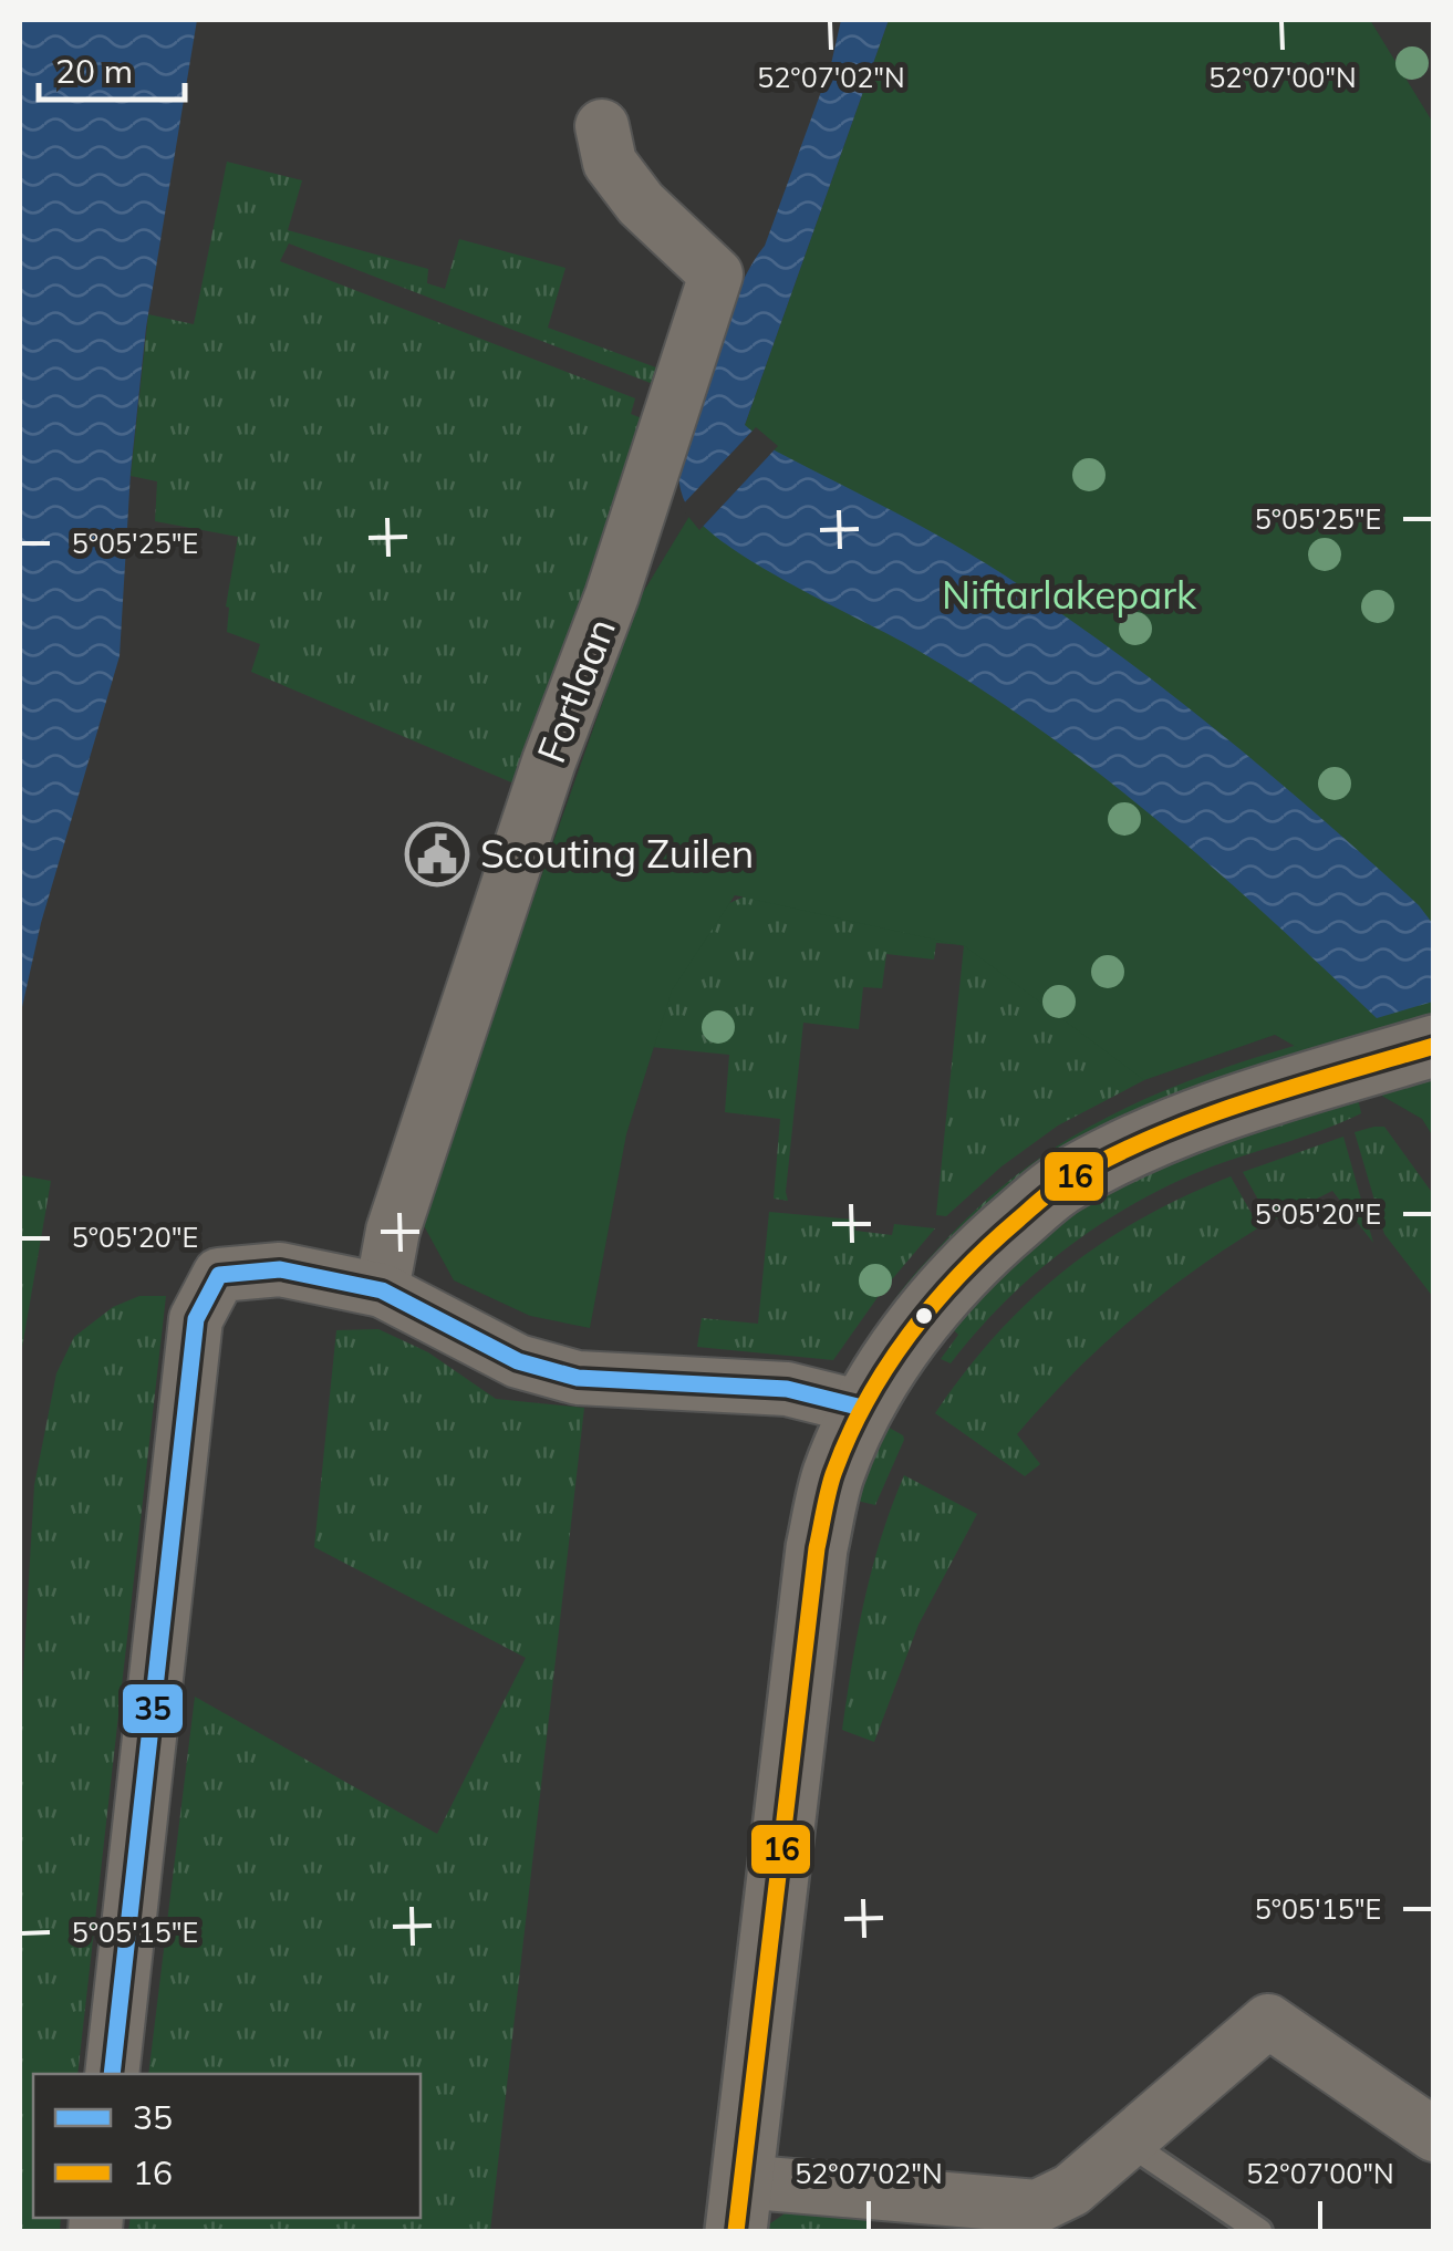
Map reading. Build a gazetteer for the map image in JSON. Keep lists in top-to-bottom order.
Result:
{
  "streets": {
    "street": ["Fortlaan"]
  },
  "parks": ["Niftarlakepark"],
  "places": {
    "public building": ["Scouting Zuilen"]
  },
  "lines": ["transit line 16", "transit line 35"],
  "legend": ["35", "16"],
  "scale_bar": "20 m",
  "coordinates": [
    "52°07'02\"N",
    "52°07'00\"N",
    "5°05'25\"E",
    "5°05'20\"E",
    "5°05'15\"E"
  ]
}
